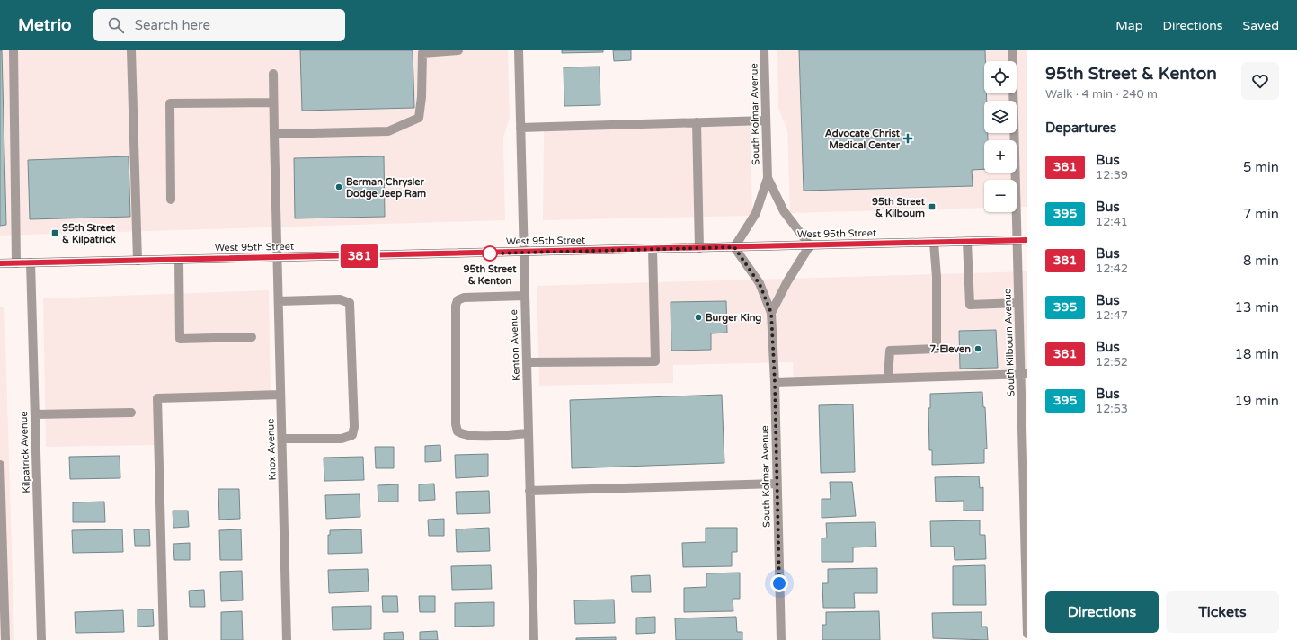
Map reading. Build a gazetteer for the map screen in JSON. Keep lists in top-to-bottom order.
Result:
{
  "streets": {
    "main road": ["West 95th Street"],
    "street": [
      "South Kolmar Avenue",
      "South Kilbourn Avenue",
      "Kenton Avenue",
      "Knox Avenue",
      "Kilpatrick Avenue"
    ]
  },
  "crossings": [
    ["South Kolmar Avenue", "West 95th Street"],
    ["West 95th Street", "South Kilbourn Avenue"],
    ["West 95th Street", "Kenton Avenue"],
    ["West 95th Street", "Knox Avenue"],
    ["West 95th Street", "Kilpatrick Avenue"]
  ],
  "places": {
    "health": ["Advocate Christ Medical Center"],
    "other": [
      "Berman Chrysler Dodge Jeep Ram",
      "95th Street & Kenton",
      "Burger King",
      "7-Eleven"
    ],
    "transit": ["95th Street & Kilbourn", "95th Street & Kilpatrick"]
  },
  "lines": ["bus line 381"],
  "page": {
    "header": "Metrio",
    "search": "Search here",
    "nav": ["Map", "Directions", "Saved"],
    "on_map": "381",
    "heading": [
      ["95th Street & Kenton", "Walk · 4 min · 240 m"],
      "Departures"
    ],
    "map_buttons": ["+", "−"],
    "list": [
      {
        "mark": "381",
        "name": "Bus",
        "note": "12:39",
        "value": "5 min"
      },
      {
        "mark": "395",
        "name": "Bus",
        "note": "12:41",
        "value": "7 min"
      },
      {
        "mark": "381",
        "name": "Bus",
        "note": "12:42",
        "value": "8 min"
      },
      {
        "mark": "395",
        "name": "Bus",
        "note": "12:47",
        "value": "13 min"
      },
      {
        "mark": "381",
        "name": "Bus",
        "note": "12:52",
        "value": "18 min"
      },
      {
        "mark": "395",
        "name": "Bus",
        "note": "12:53",
        "value": "19 min"
      }
    ],
    "buttons": ["Directions", "Tickets"]
  }
}
